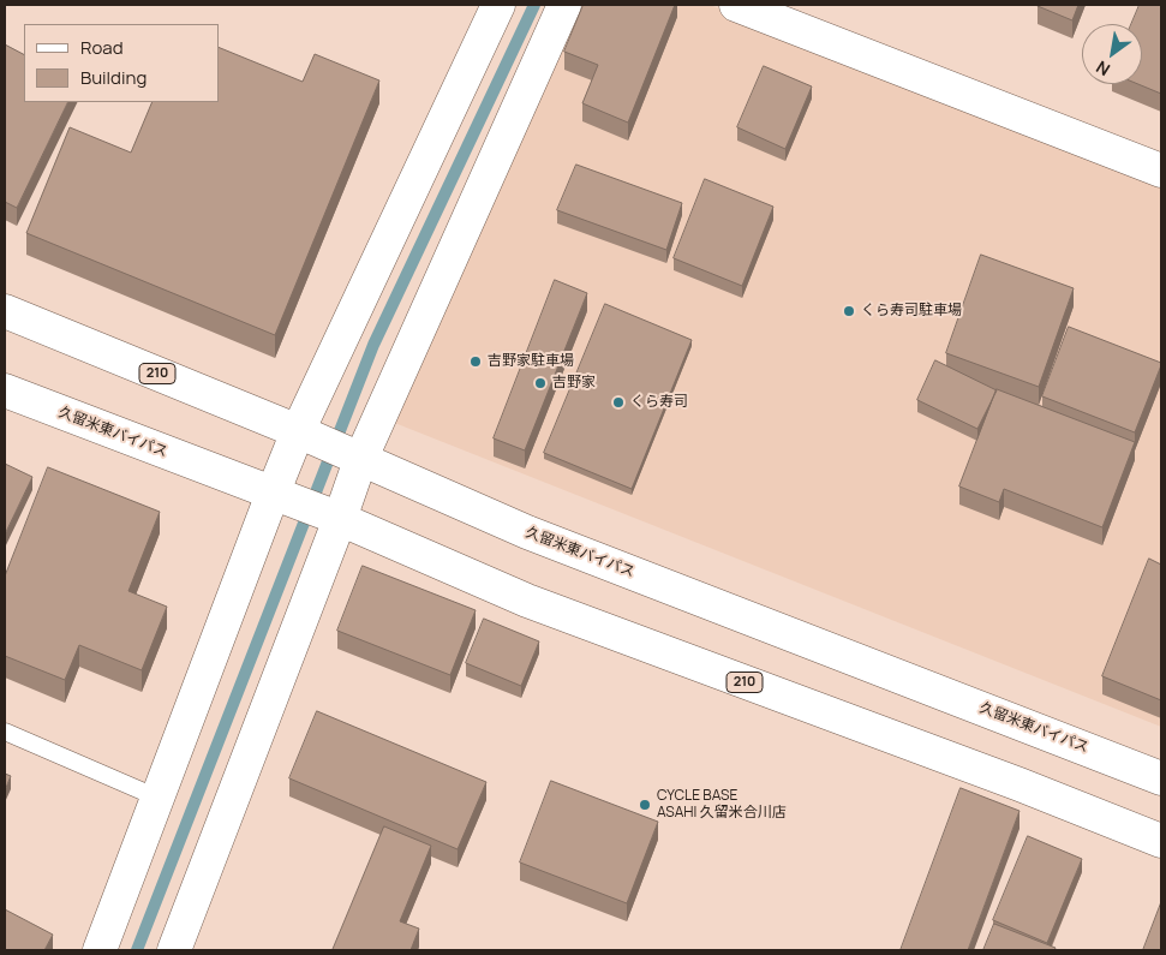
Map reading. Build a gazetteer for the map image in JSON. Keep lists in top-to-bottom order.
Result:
{
  "streets": {
    "main road": ["210", "久留米東バイパス"]
  },
  "places": [
    "くら寿司駐車場",
    "吉野家駐車場",
    "吉野家",
    "くら寿司",
    "CYCLE BASE ASAHI 久留米合川店"
  ],
  "legend": ["Road", "Building"],
  "north": "bottom left"
}
